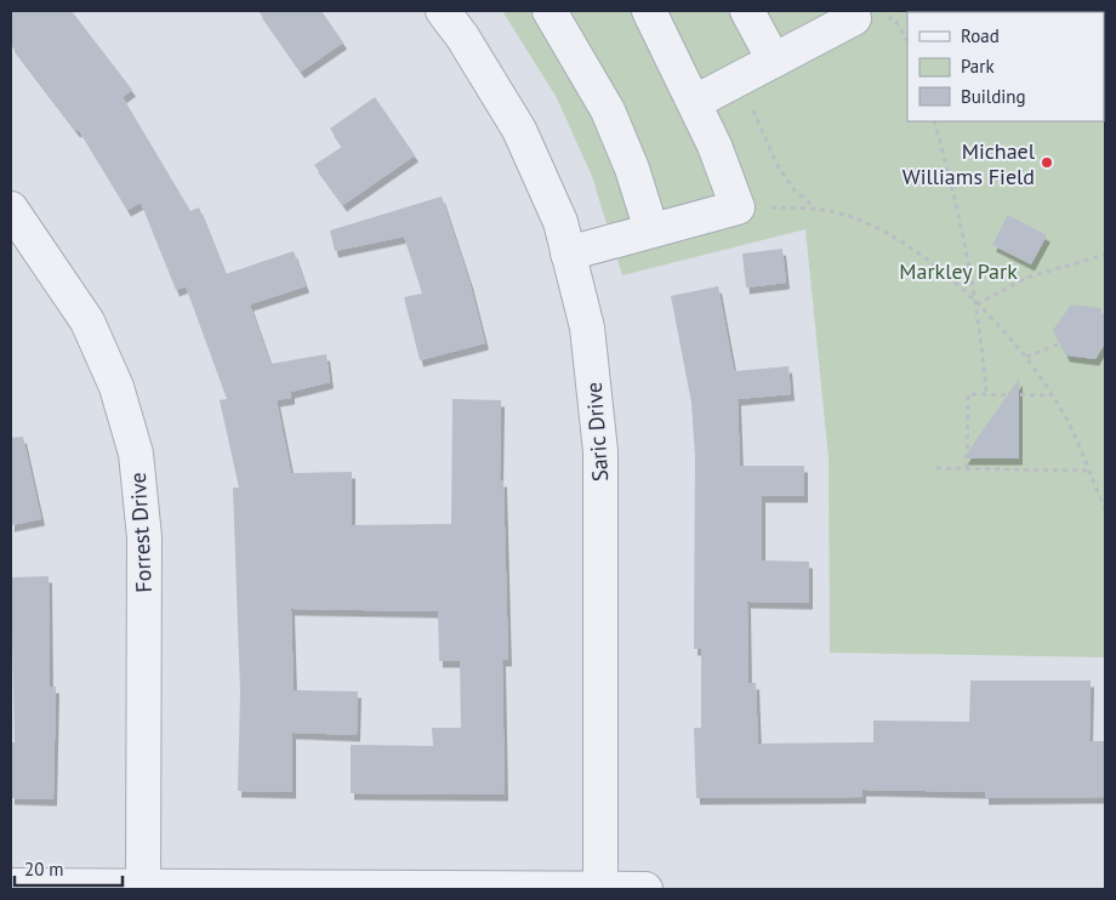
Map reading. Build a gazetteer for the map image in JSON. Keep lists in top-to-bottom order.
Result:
{
  "streets": {
    "street": ["Saric Drive", "Forrest Drive"]
  },
  "parks": ["Markley Park"],
  "places": ["Michael Williams Field"],
  "legend": ["Road", "Park", "Building"],
  "scale_bar": "20 m"
}
